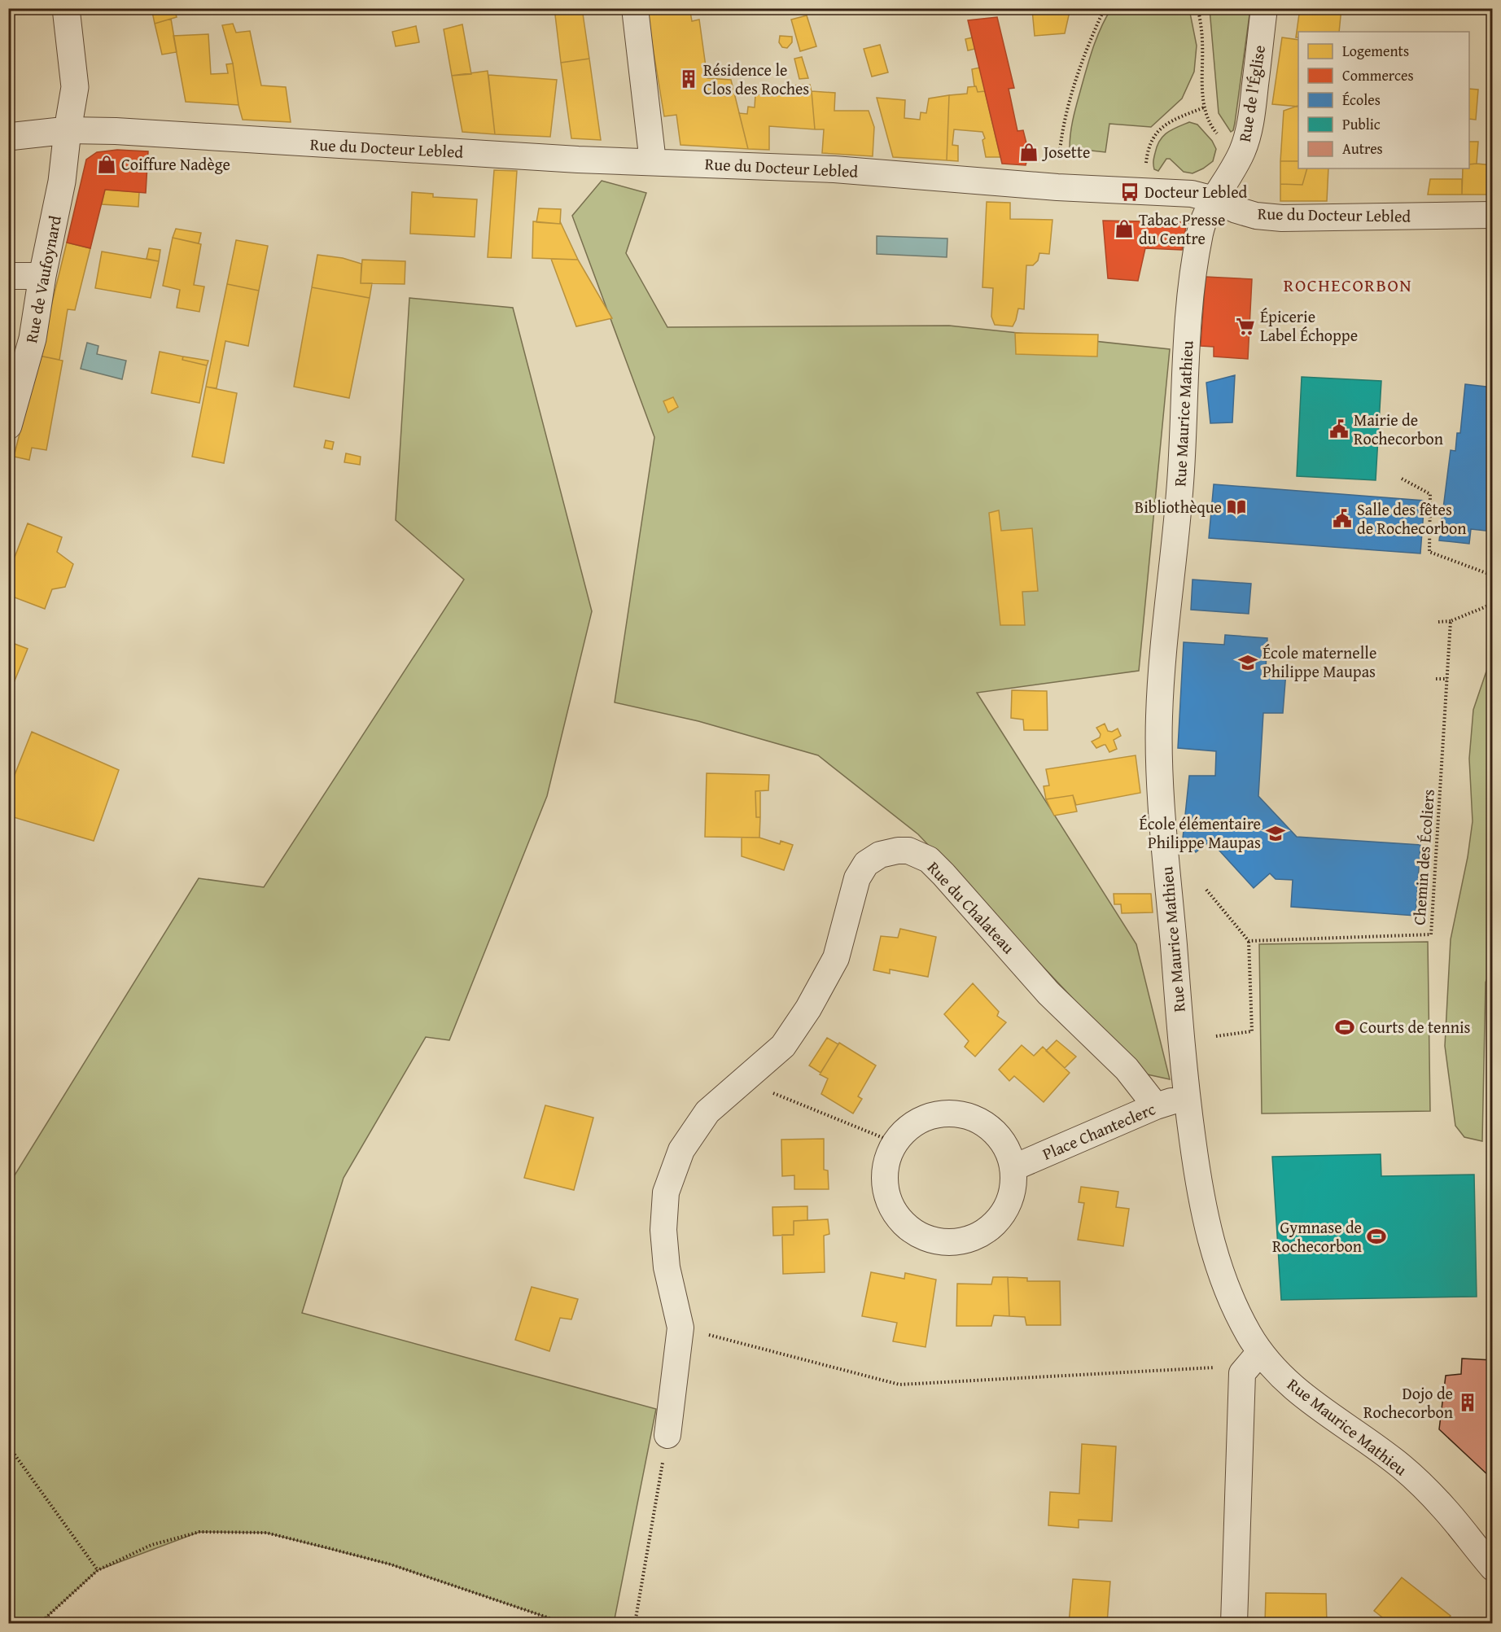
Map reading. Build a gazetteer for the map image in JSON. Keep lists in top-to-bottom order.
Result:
{
  "streets": {
    "street": [
      "Rue de l'Église",
      "Rue du Docteur Lebled",
      "Rue de Vaufoynard",
      "Rue Maurice Mathieu",
      "Rue du Chalateau",
      "Place Chanteclerc"
    ],
    "path": ["Chemin des Écoliers"]
  },
  "crossings": [
    ["Rue de l'Église", "Rue du Docteur Lebled"],
    ["Rue de l'Église", "Rue Maurice Mathieu"],
    ["Rue du Docteur Lebled", "Rue de Vaufoynard"],
    ["Rue du Docteur Lebled", "Rue Maurice Mathieu"],
    ["Rue Maurice Mathieu", "Place Chanteclerc"],
    ["Rue du Chalateau", "Place Chanteclerc"]
  ],
  "districts": ["ROCHECORBON"],
  "places": {
    "building": ["Résidence le Clos des Roches", "Dojo de Rochecorbon"],
    "shop": ["Josette", "Coiffure Nadège", "Tabac Presse du Centre"],
    "bus stop": ["Docteur Lebled"],
    "supermarket": ["Épicerie Label Échoppe"],
    "public building": ["Mairie de Rochecorbon", "Salle des fêtes de Rochecorbon"],
    "library": ["Bibliothèque"],
    "school or university": ["École maternelle Philippe Maupas", "École élémentaire Philippe Maupas"],
    "sports": ["Courts de tennis", "Gymnase de Rochecorbon"]
  },
  "legend": [
    "Logements",
    "Commerces",
    "Écoles",
    "Public",
    "Autres"
  ]
}
